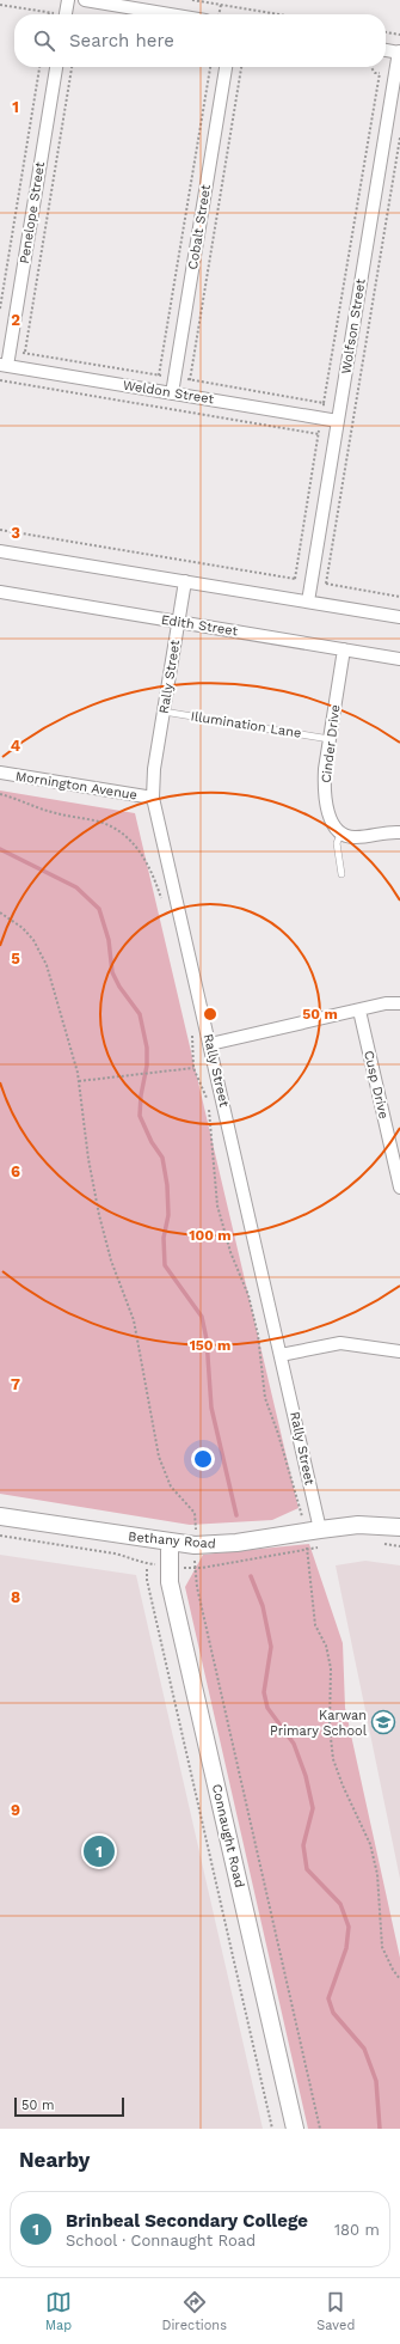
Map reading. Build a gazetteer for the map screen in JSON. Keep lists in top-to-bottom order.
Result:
{
  "streets": {
    "street": [
      "Penelope Street",
      "Cobalt Street",
      "Wolfson Street",
      "Weldon Street",
      "Edith Street",
      "Rally Street",
      "Cinder Drive",
      "Mornington Avenue",
      "Cusp Drive",
      "Bethany Road",
      "Connaught Road"
    ],
    "lane": ["Illumination Lane"]
  },
  "crossings": [
    ["Penelope Street", "Weldon Street"],
    ["Cobalt Street", "Weldon Street"],
    ["Wolfson Street", "Weldon Street"],
    ["Edith Street", "Rally Street"],
    ["Edith Street", "Cinder Drive"],
    ["Rally Street", "Illumination Lane"],
    ["Rally Street", "Mornington Avenue"],
    ["Rally Street", "Bethany Road"],
    ["Illumination Lane", "Cinder Drive"],
    ["Bethany Road", "Connaught Road"]
  ],
  "places": {
    "school or university": ["Karwan Primary School"]
  },
  "scale_bar": "50 m",
  "page": {
    "search": "Search here",
    "pins": "1",
    "scale": "50 m",
    "heading": "Nearby",
    "list": [
      {
        "mark": "1",
        "name": "Brinbeal Secondary College",
        "note": "School · Connaught Road",
        "value": "180 m"
      }
    ],
    "nav": ["Map", "Directions", "Saved"]
  },
  "grid": {
    "rows": [
      "1",
      "2",
      "3",
      "4",
      "5",
      "6",
      "7",
      "8",
      "9"
    ]
  },
  "rings": ["50 m", "100 m", "150 m"]
}
